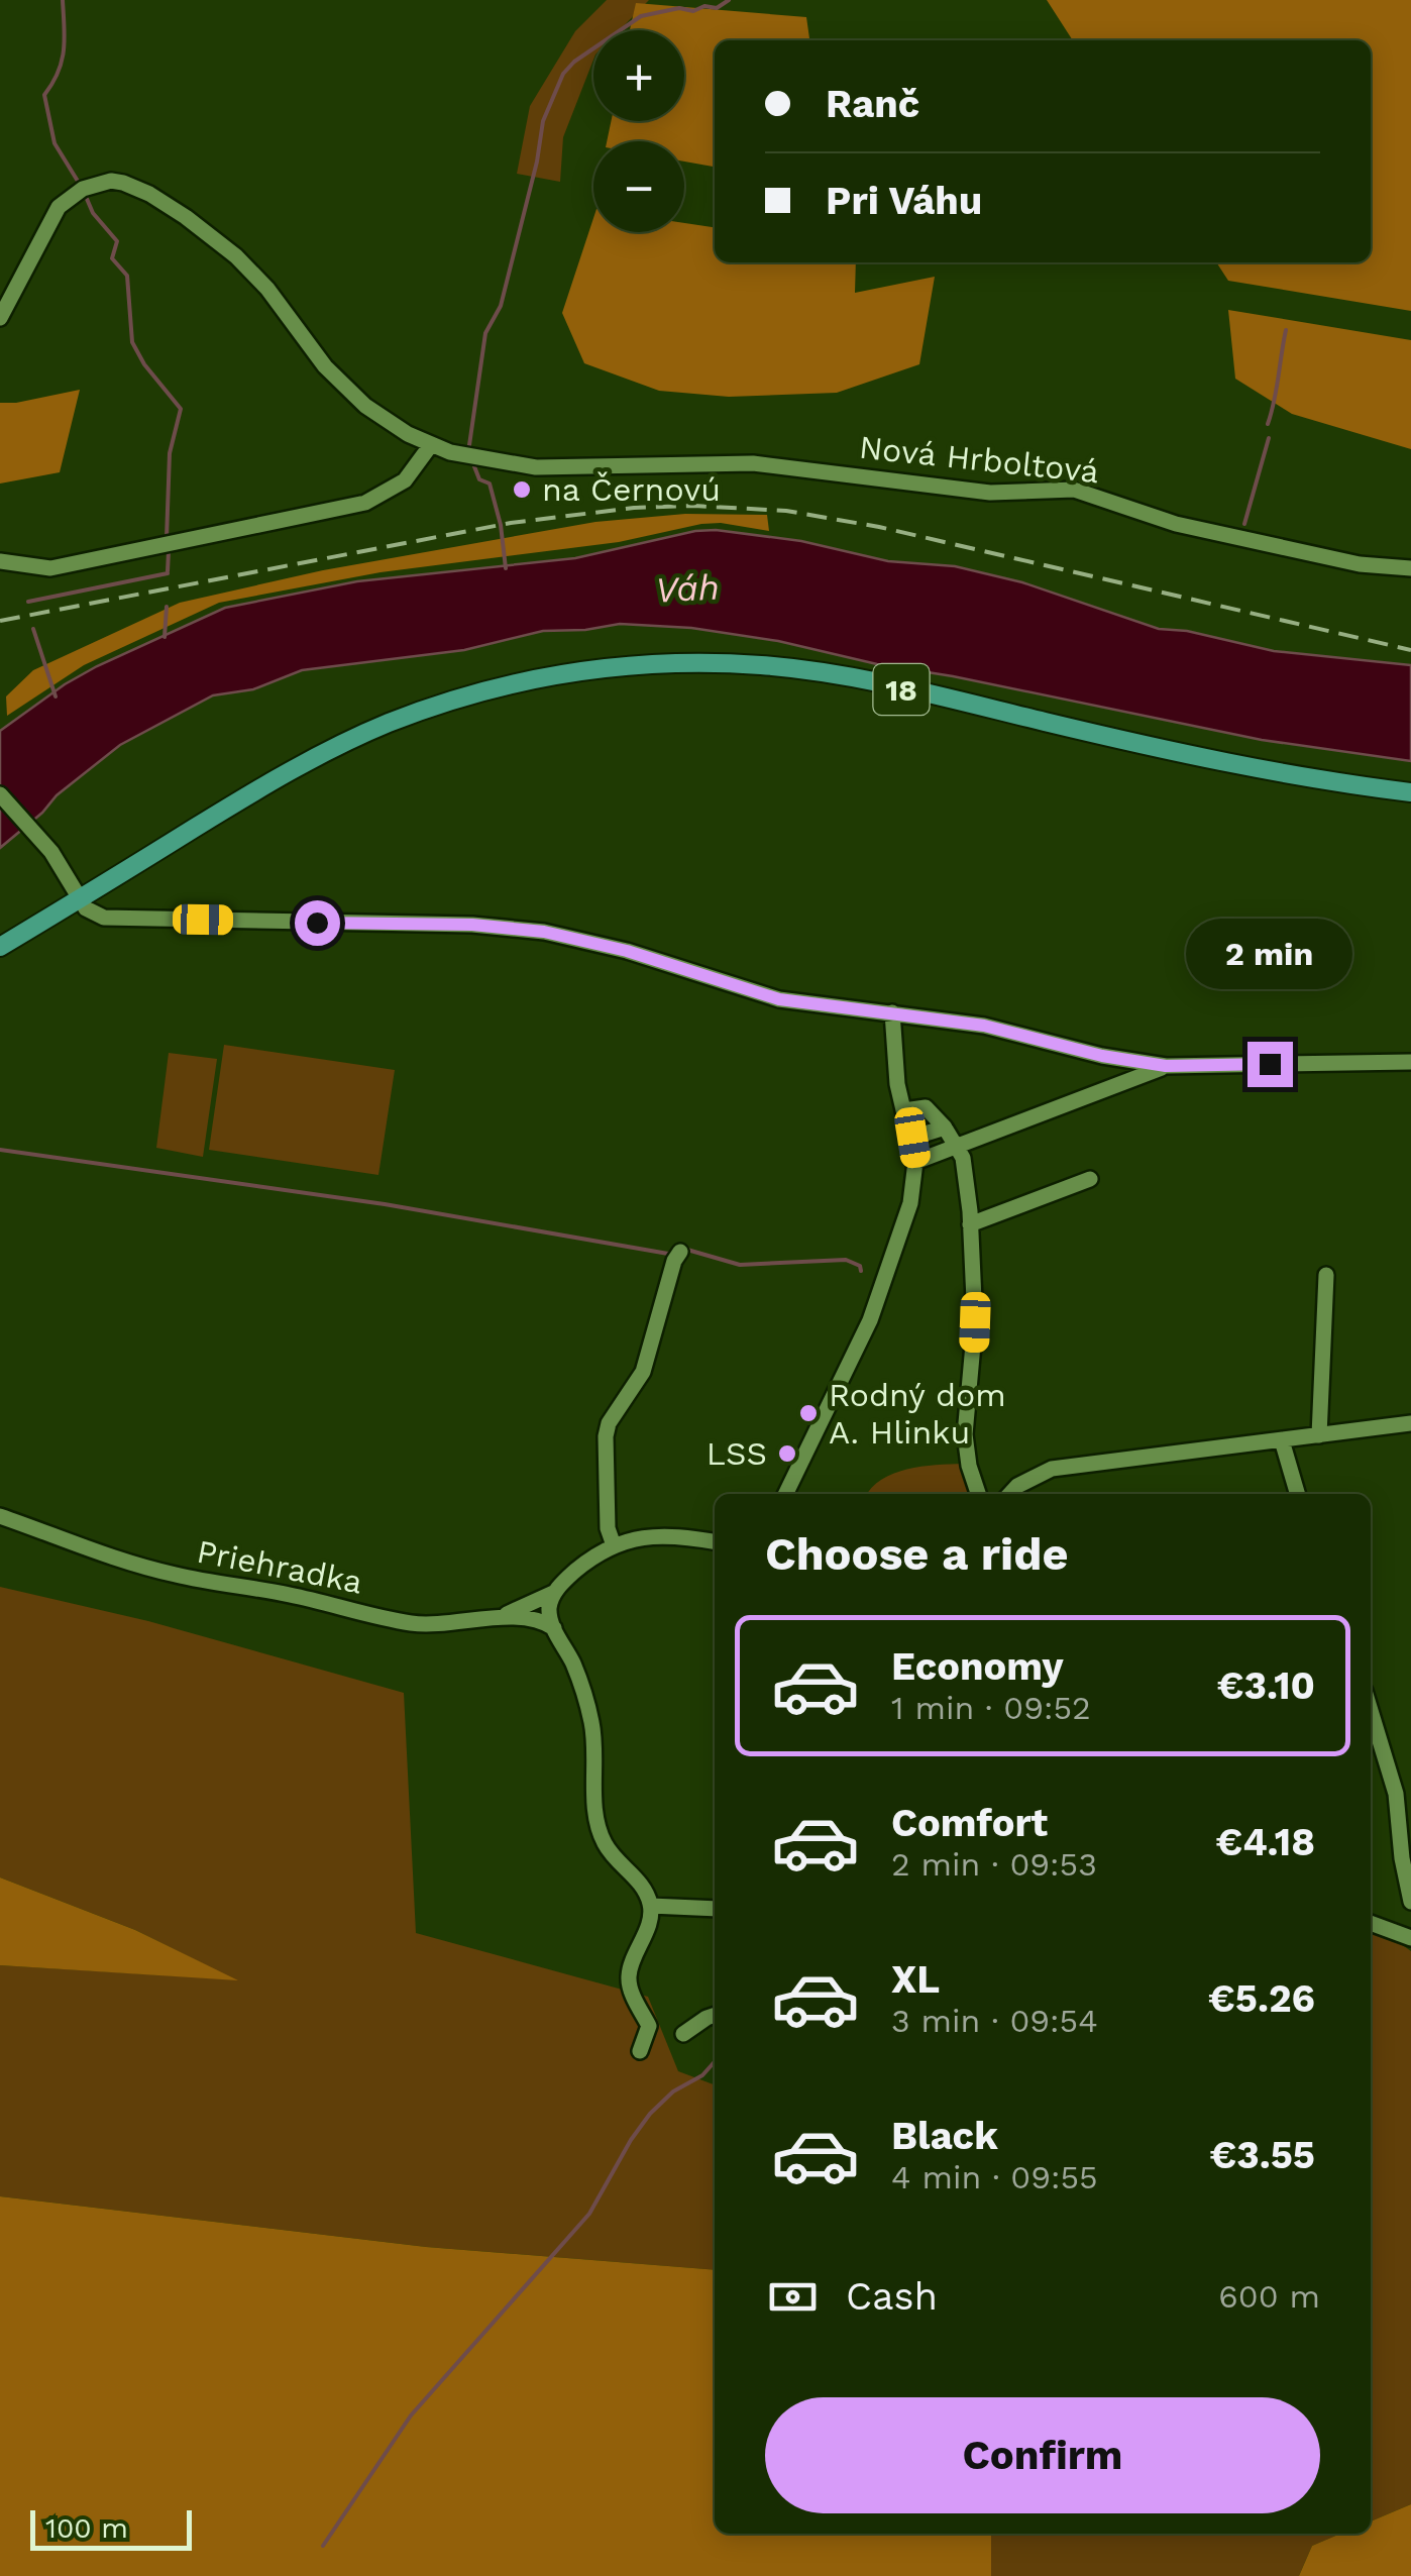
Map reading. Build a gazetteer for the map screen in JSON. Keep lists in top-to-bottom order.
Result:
{
  "streets": {
    "main road": ["18"],
    "street": ["Nová Hrboltová", "Priehradka"]
  },
  "water": ["Váh"],
  "places": ["na Černovú", "Rodný dom A. Hlinku", "LSS"],
  "scale_bar": "100 m",
  "page": {
    "map_buttons": ["+", "−"],
    "banner": ["Ranč", "Pri Váhu"],
    "bubble": "2 min",
    "heading": "Choose a ride",
    "list": [
      {
        "name": "Economy",
        "note": "1 min · 09:52",
        "value": "€3.10"
      },
      {
        "name": "Comfort",
        "note": "2 min · 09:53",
        "value": "€4.18"
      },
      {
        "name": "XL",
        "note": "3 min · 09:54",
        "value": "€5.26"
      },
      {
        "name": "Black",
        "note": "4 min · 09:55",
        "value": "€3.55"
      }
    ],
    "pay": ["Cash", "600 m"],
    "buttons": "Confirm",
    "scale": "100 m"
  }
}
